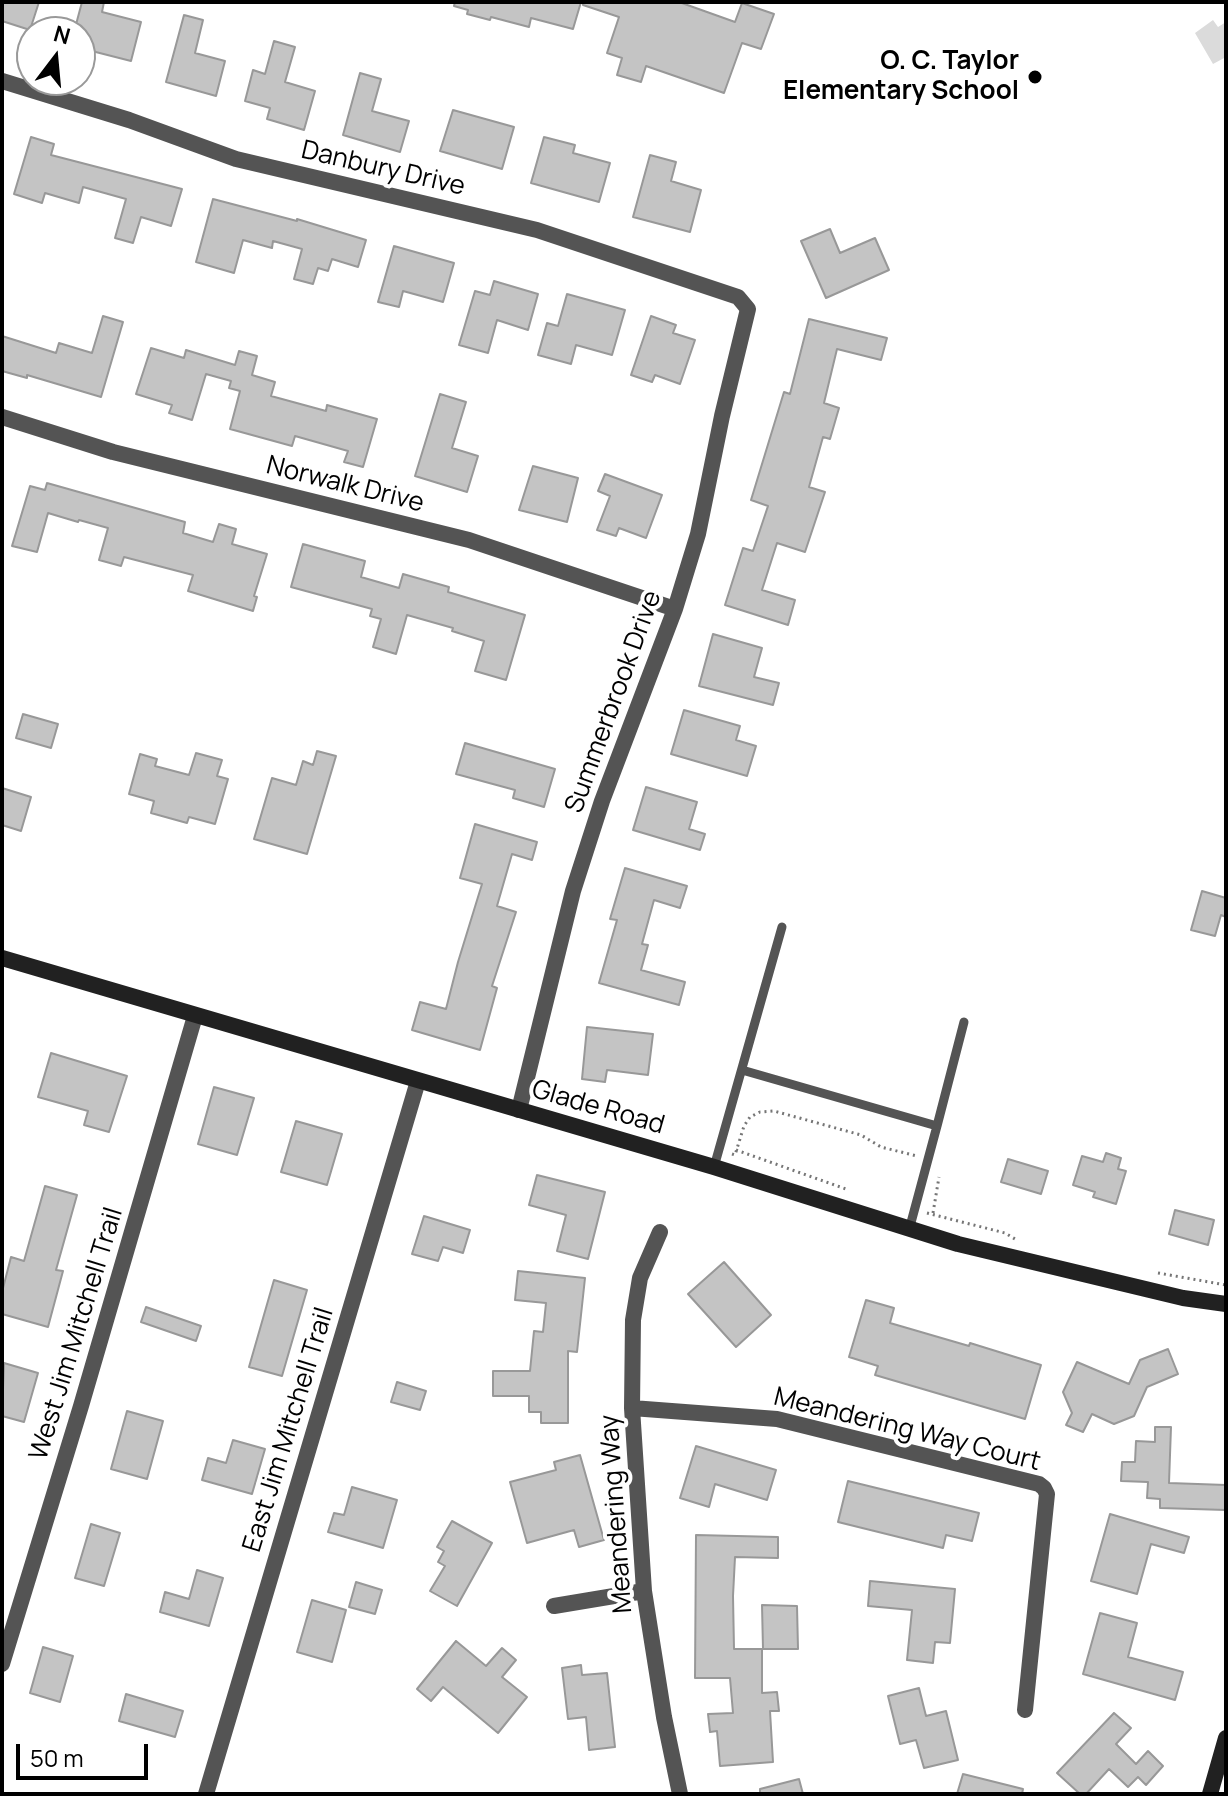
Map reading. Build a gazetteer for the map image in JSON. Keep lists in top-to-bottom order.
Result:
{
  "streets": {
    "main road": ["Glade Road"],
    "street": [
      "Danbury Drive",
      "Norwalk Drive",
      "Summerbrook Drive",
      "West Jim Mitchell Trail",
      "East Jim Mitchell Trail",
      "Meandering Way Court",
      "Meandering Way"
    ]
  },
  "crossings": [
    ["Danbury Drive", "Summerbrook Drive"],
    ["Norwalk Drive", "Summerbrook Drive"],
    ["Summerbrook Drive", "Glade Road"],
    ["Glade Road", "West Jim Mitchell Trail"],
    ["Glade Road", "East Jim Mitchell Trail"],
    ["Meandering Way Court", "Meandering Way"]
  ],
  "places": ["O. C. Taylor Elementary School"],
  "scale_bar": "50 m",
  "north": "top"
}
